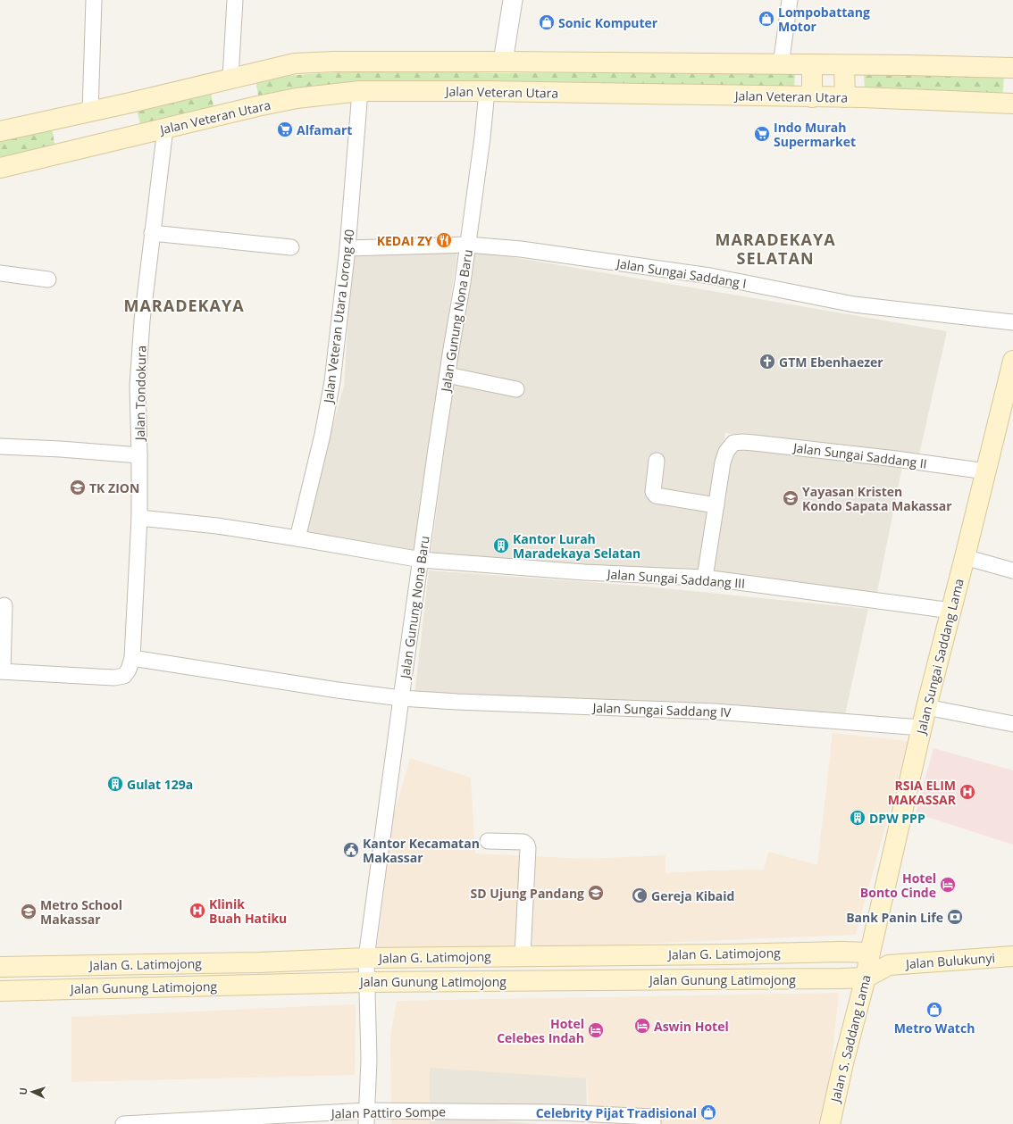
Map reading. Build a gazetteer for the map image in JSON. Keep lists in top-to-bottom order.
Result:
{
  "streets": {
    "main road": [
      "Jalan Veteran Utara",
      "Jalan Sungai Saddang Lama",
      "Jalan G. Latimojong",
      "Jalan Bulukunyi",
      "Jalan Gunung Latimojong",
      "Jalan S. Saddang Lama"
    ],
    "street": [
      "Jalan Sungai Saddang I",
      "Jalan Veteran Utara Lorong 40",
      "Jalan Gunung Nona Baru",
      "Jalan Tondokura",
      "Jalan Sungai Saddang II",
      "Jalan Sungai Saddang III",
      "Jalan Sungai Saddang IV",
      "Jalan Pattiro Sompe"
    ]
  },
  "crossings": [
    ["Jalan Veteran Utara", "Jalan Veteran Utara Lorong 40"],
    ["Jalan Veteran Utara", "Jalan Gunung Nona Baru"],
    ["Jalan Veteran Utara", "Jalan Tondokura"],
    ["Jalan Sungai Saddang I", "Jalan Veteran Utara Lorong 40"],
    ["Jalan Sungai Saddang I", "Jalan Gunung Nona Baru"],
    ["Jalan Veteran Utara Lorong 40", "Jalan Sungai Saddang III"],
    ["Jalan Gunung Nona Baru", "Jalan Sungai Saddang III"],
    ["Jalan Gunung Nona Baru", "Jalan Sungai Saddang IV"],
    ["Jalan Gunung Nona Baru", "Jalan G. Latimojong"],
    ["Jalan Gunung Nona Baru", "Jalan Gunung Latimojong"],
    ["Jalan Gunung Nona Baru", "Jalan Pattiro Sompe"],
    ["Jalan Tondokura", "Jalan Sungai Saddang III"],
    ["Jalan Tondokura", "Jalan Sungai Saddang IV"],
    ["Jalan Sungai Saddang II", "Jalan Sungai Saddang Lama"],
    ["Jalan Sungai Saddang III", "Jalan Sungai Saddang Lama"],
    ["Jalan Sungai Saddang Lama", "Jalan Sungai Saddang IV"],
    ["Jalan Sungai Saddang Lama", "Jalan G. Latimojong"],
    ["Jalan Sungai Saddang Lama", "Jalan Bulukunyi"],
    ["Jalan Sungai Saddang Lama", "Jalan S. Saddang Lama"],
    ["Jalan G. Latimojong", "Jalan Bulukunyi"],
    ["Jalan G. Latimojong", "Jalan S. Saddang Lama"],
    ["Jalan Bulukunyi", "Jalan Gunung Latimojong"],
    ["Jalan Bulukunyi", "Jalan S. Saddang Lama"],
    ["Jalan Gunung Latimojong", "Jalan S. Saddang Lama"]
  ],
  "districts": ["MARADEKAYA SELATAN", "MARADEKAYA"],
  "places": {
    "shop": [
      "Lompobattang Motor",
      "Sonic Komputer",
      "Metro Watch",
      "Celebrity Pijat Tradisional"
    ],
    "supermarket": ["Alfamart", "Indo Murah Supermarket"],
    "restaurant": ["KEDAI ZY"],
    "church": ["GTM Ebenhaezer"],
    "school or university": [
      "TK ZION",
      "Yayasan Kristen Kondo Sapata Makassar",
      "SD Ujung Pandang",
      "Metro School Makassar"
    ],
    "building": ["Kantor Lurah Maradekaya Selatan", "Gulat 129a", "DPW PPP"],
    "hospital": ["RSIA ELIM MAKASSAR", "Klinik Buah Hatiku"],
    "public building": ["Kantor Kecamatan Makassar"],
    "hotel": ["Hotel Bonto Cinde", "Aswin Hotel", "Hotel Celebes Indah"],
    "mosque": ["Gereja Kibaid"],
    "bank": ["Bank Panin Life"]
  },
  "north": "left"
}
